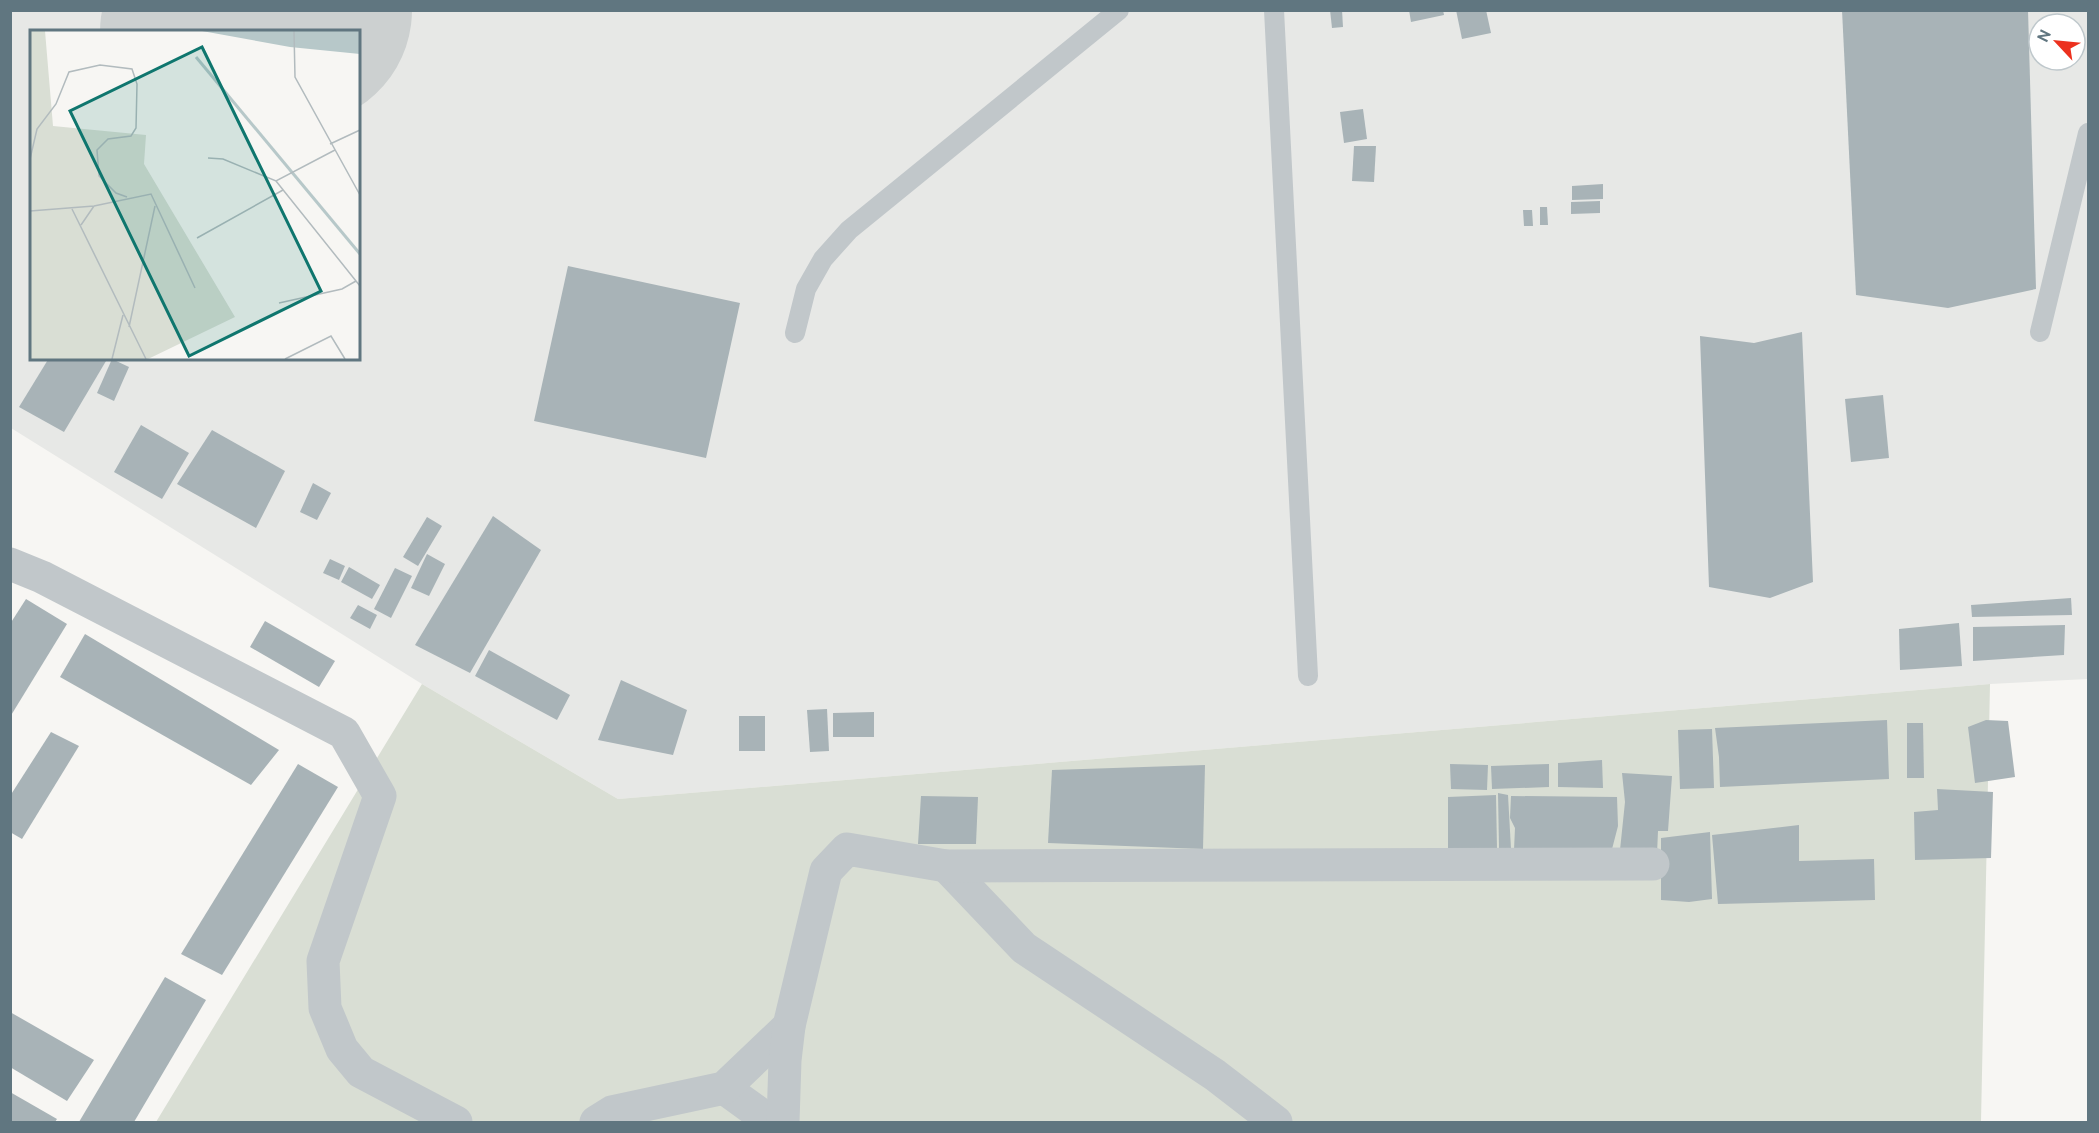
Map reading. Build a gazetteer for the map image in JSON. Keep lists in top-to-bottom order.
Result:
{
  "north": "top left"
}
